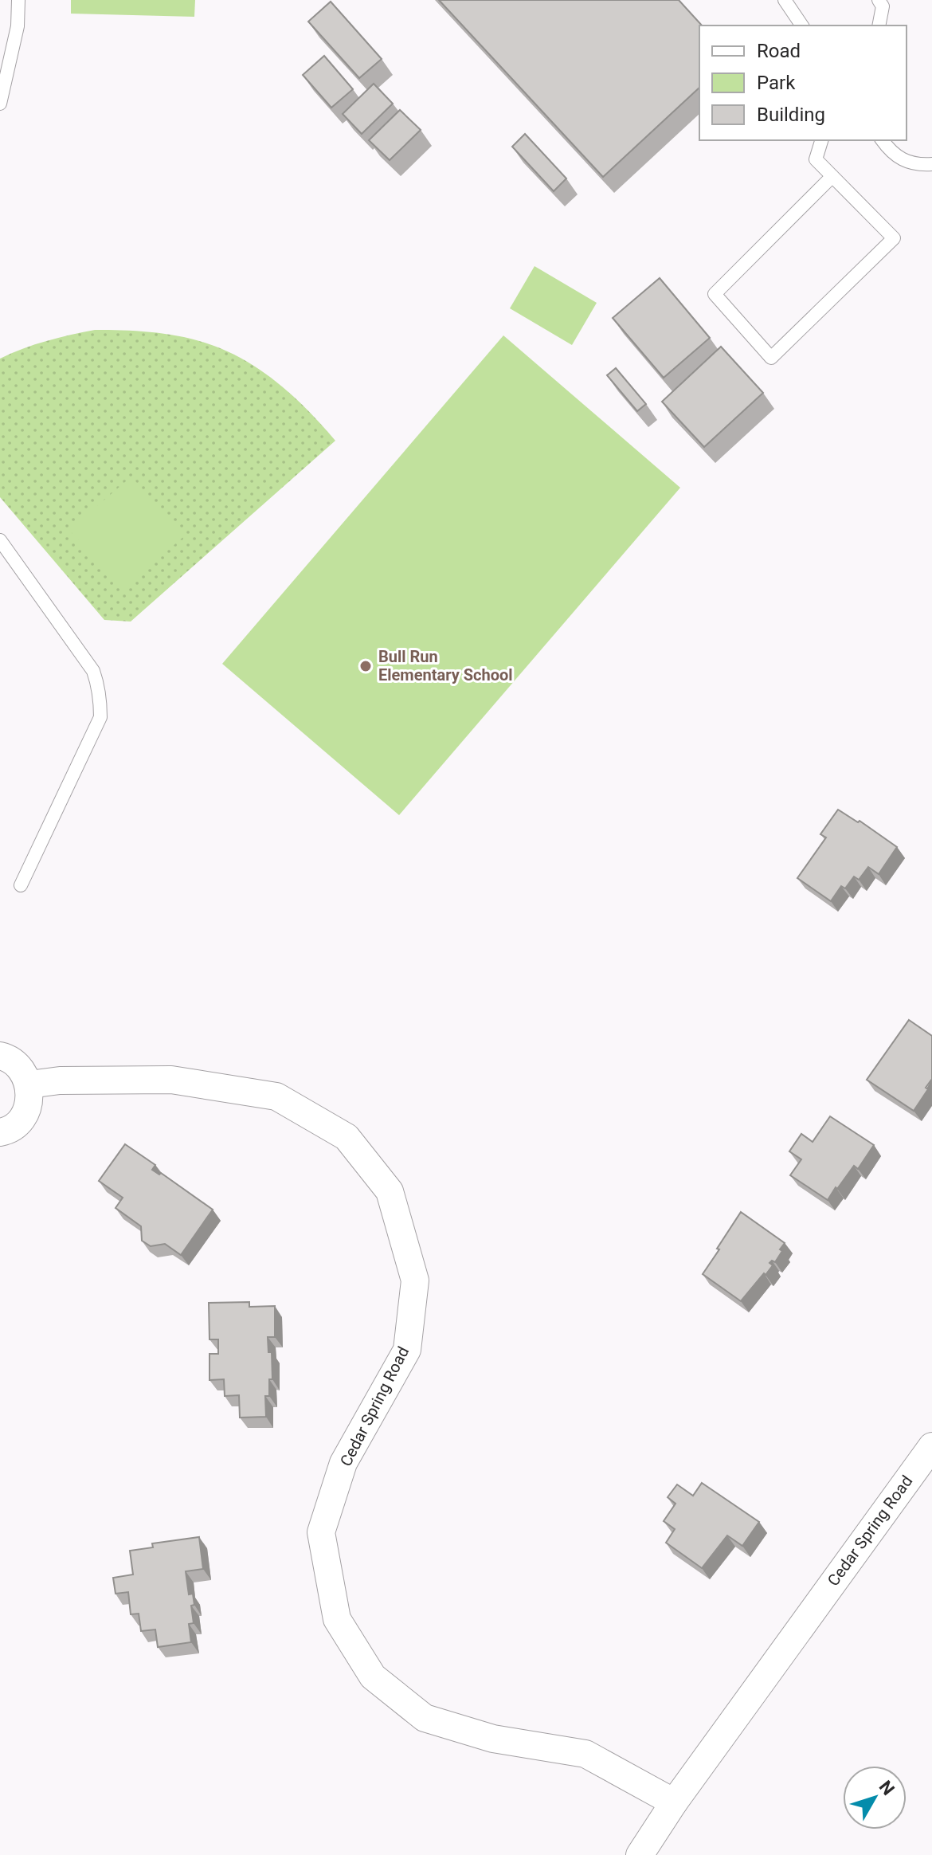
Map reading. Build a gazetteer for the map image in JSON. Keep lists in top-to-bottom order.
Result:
{
  "streets": {
    "street": ["Cedar Spring Road"]
  },
  "places": ["Bull Run Elementary School"],
  "legend": ["Road", "Park", "Building"],
  "north": "top right"
}
